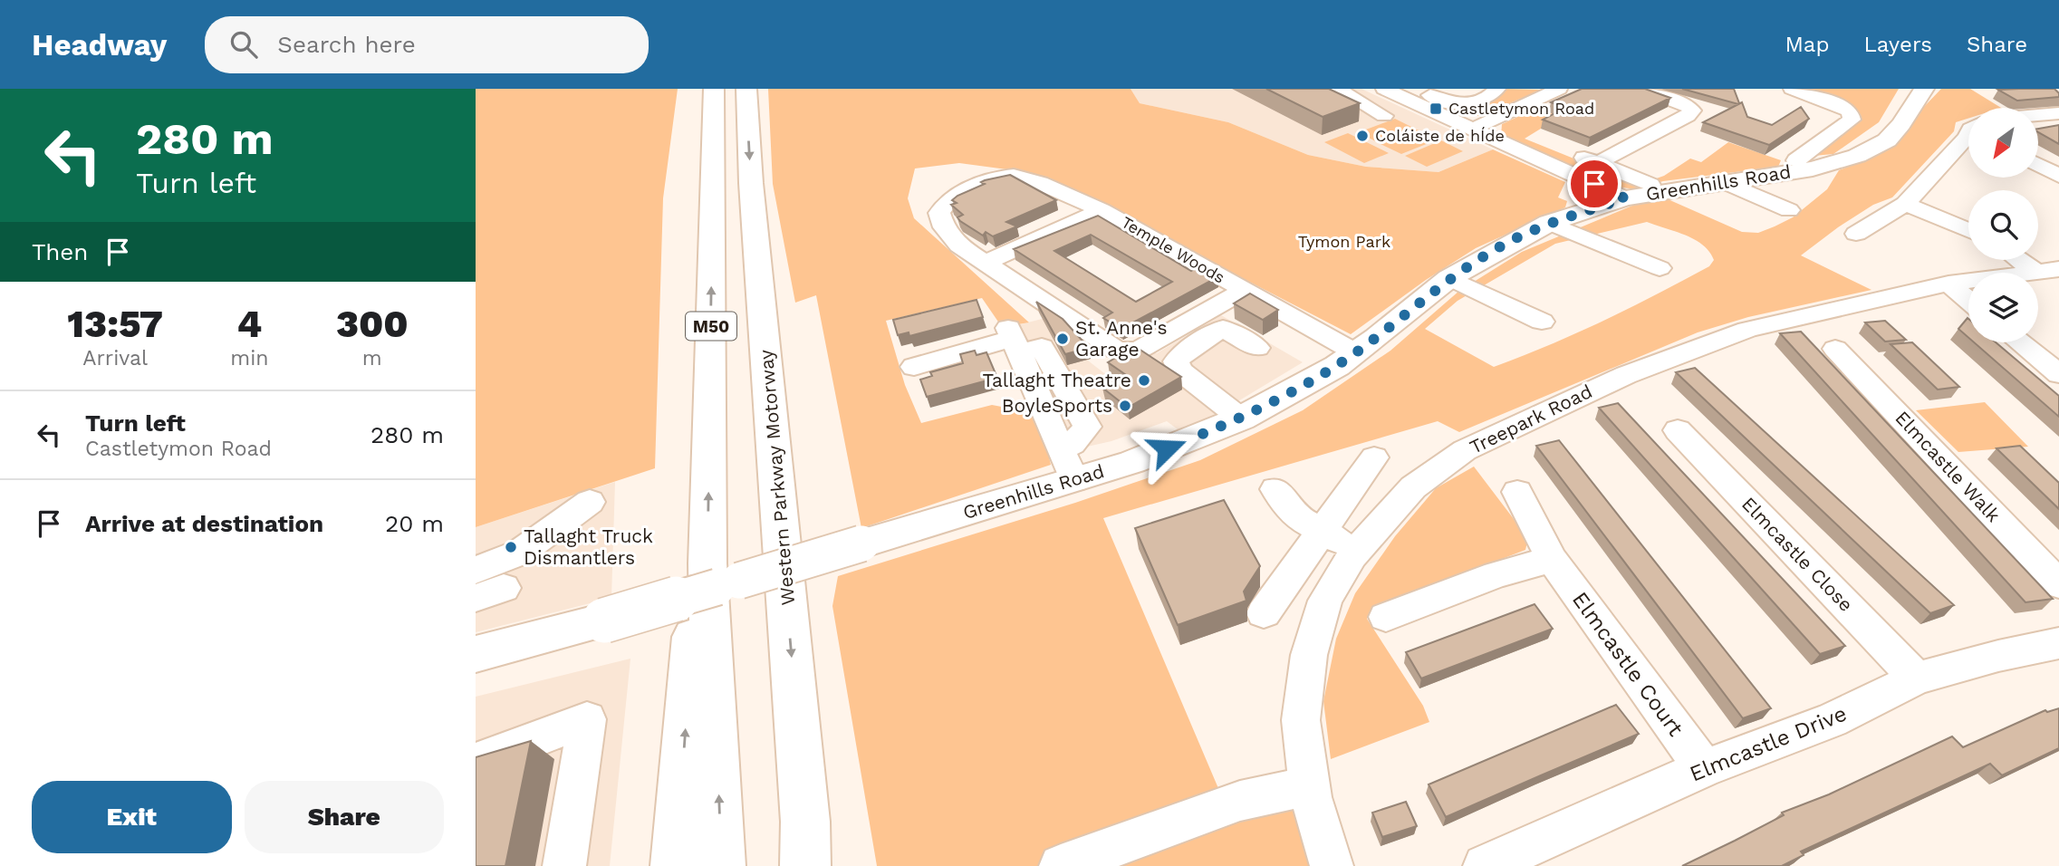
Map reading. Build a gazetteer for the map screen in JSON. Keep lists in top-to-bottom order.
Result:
{
  "streets": {
    "main road": ["Greenhills Road", "M50", "Western Parkway Motorway"],
    "street": [
      "Temple Woods",
      "Treepark Road",
      "Elmcastle Walk",
      "Elmcastle Close",
      "Elmcastle Court",
      "Elmcastle Drive"
    ]
  },
  "crossings": [
    ["Greenhills Road", "Temple Woods"],
    ["Elmcastle Close", "Elmcastle Drive"],
    ["Elmcastle Court", "Elmcastle Drive"]
  ],
  "parks": ["Tymon Park"],
  "places": {
    "transit": ["Castletymon Road"],
    "other": [
      "Coláiste de hÍde",
      "St. Anne's Garage",
      "Tallaght Theatre",
      "BoyleSports",
      "Tallaght Truck Dismantlers"
    ]
  },
  "north": "bottom left",
  "page": {
    "header": "Headway",
    "search": "Search here",
    "nav": ["Map", "Layers", "Share"],
    "turn": ["280 m", "Turn left"],
    "then": "Then",
    "eta": [
      "13:57",
      "Arrival",
      "4",
      "min",
      "300",
      "m"
    ],
    "list": [
      {
        "name": "Turn left",
        "note": "Castletymon Road",
        "value": "280 m"
      },
      {
        "name": "Arrive at destination",
        "value": "20 m"
      }
    ],
    "buttons": ["Exit", "Share"]
  }
}
